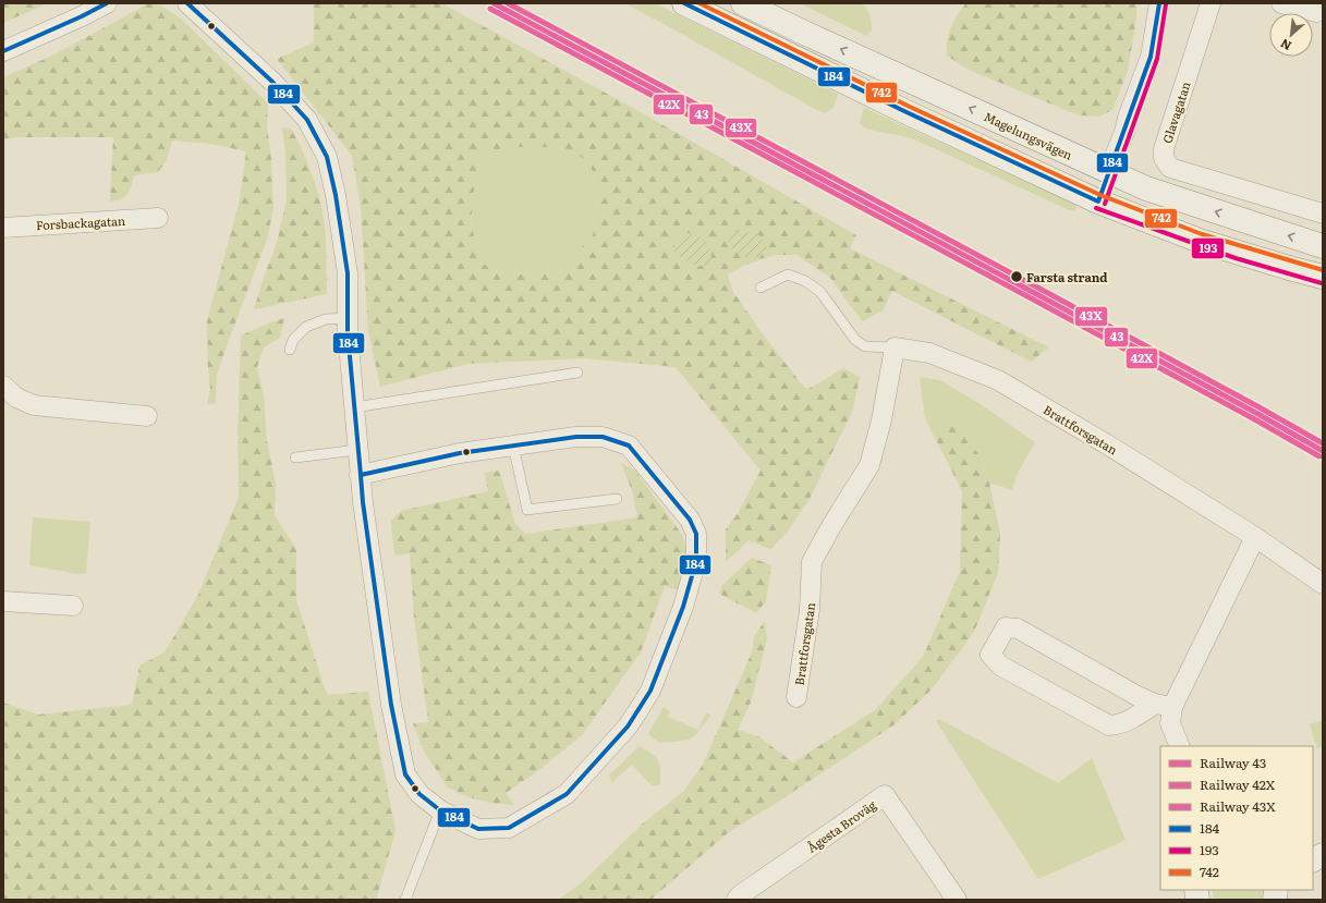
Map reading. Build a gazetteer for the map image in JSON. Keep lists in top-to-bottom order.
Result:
{
  "streets": {
    "main road": ["Magelungsvägen"],
    "street": [
      "Glavagatan",
      "Forsbackagatan",
      "Brattforsgatan",
      "Ågesta Broväg"
    ]
  },
  "places": ["Farsta strand"],
  "lines": [
    "rail line 43",
    "rail line 43X",
    "transit line 184",
    "transit line 742",
    "transit line 193",
    "rail line 42X"
  ],
  "legend": [
    "Railway 43",
    "Railway 42X",
    "Railway 43X",
    "184",
    "193",
    "742"
  ],
  "north": "bottom left"
}
